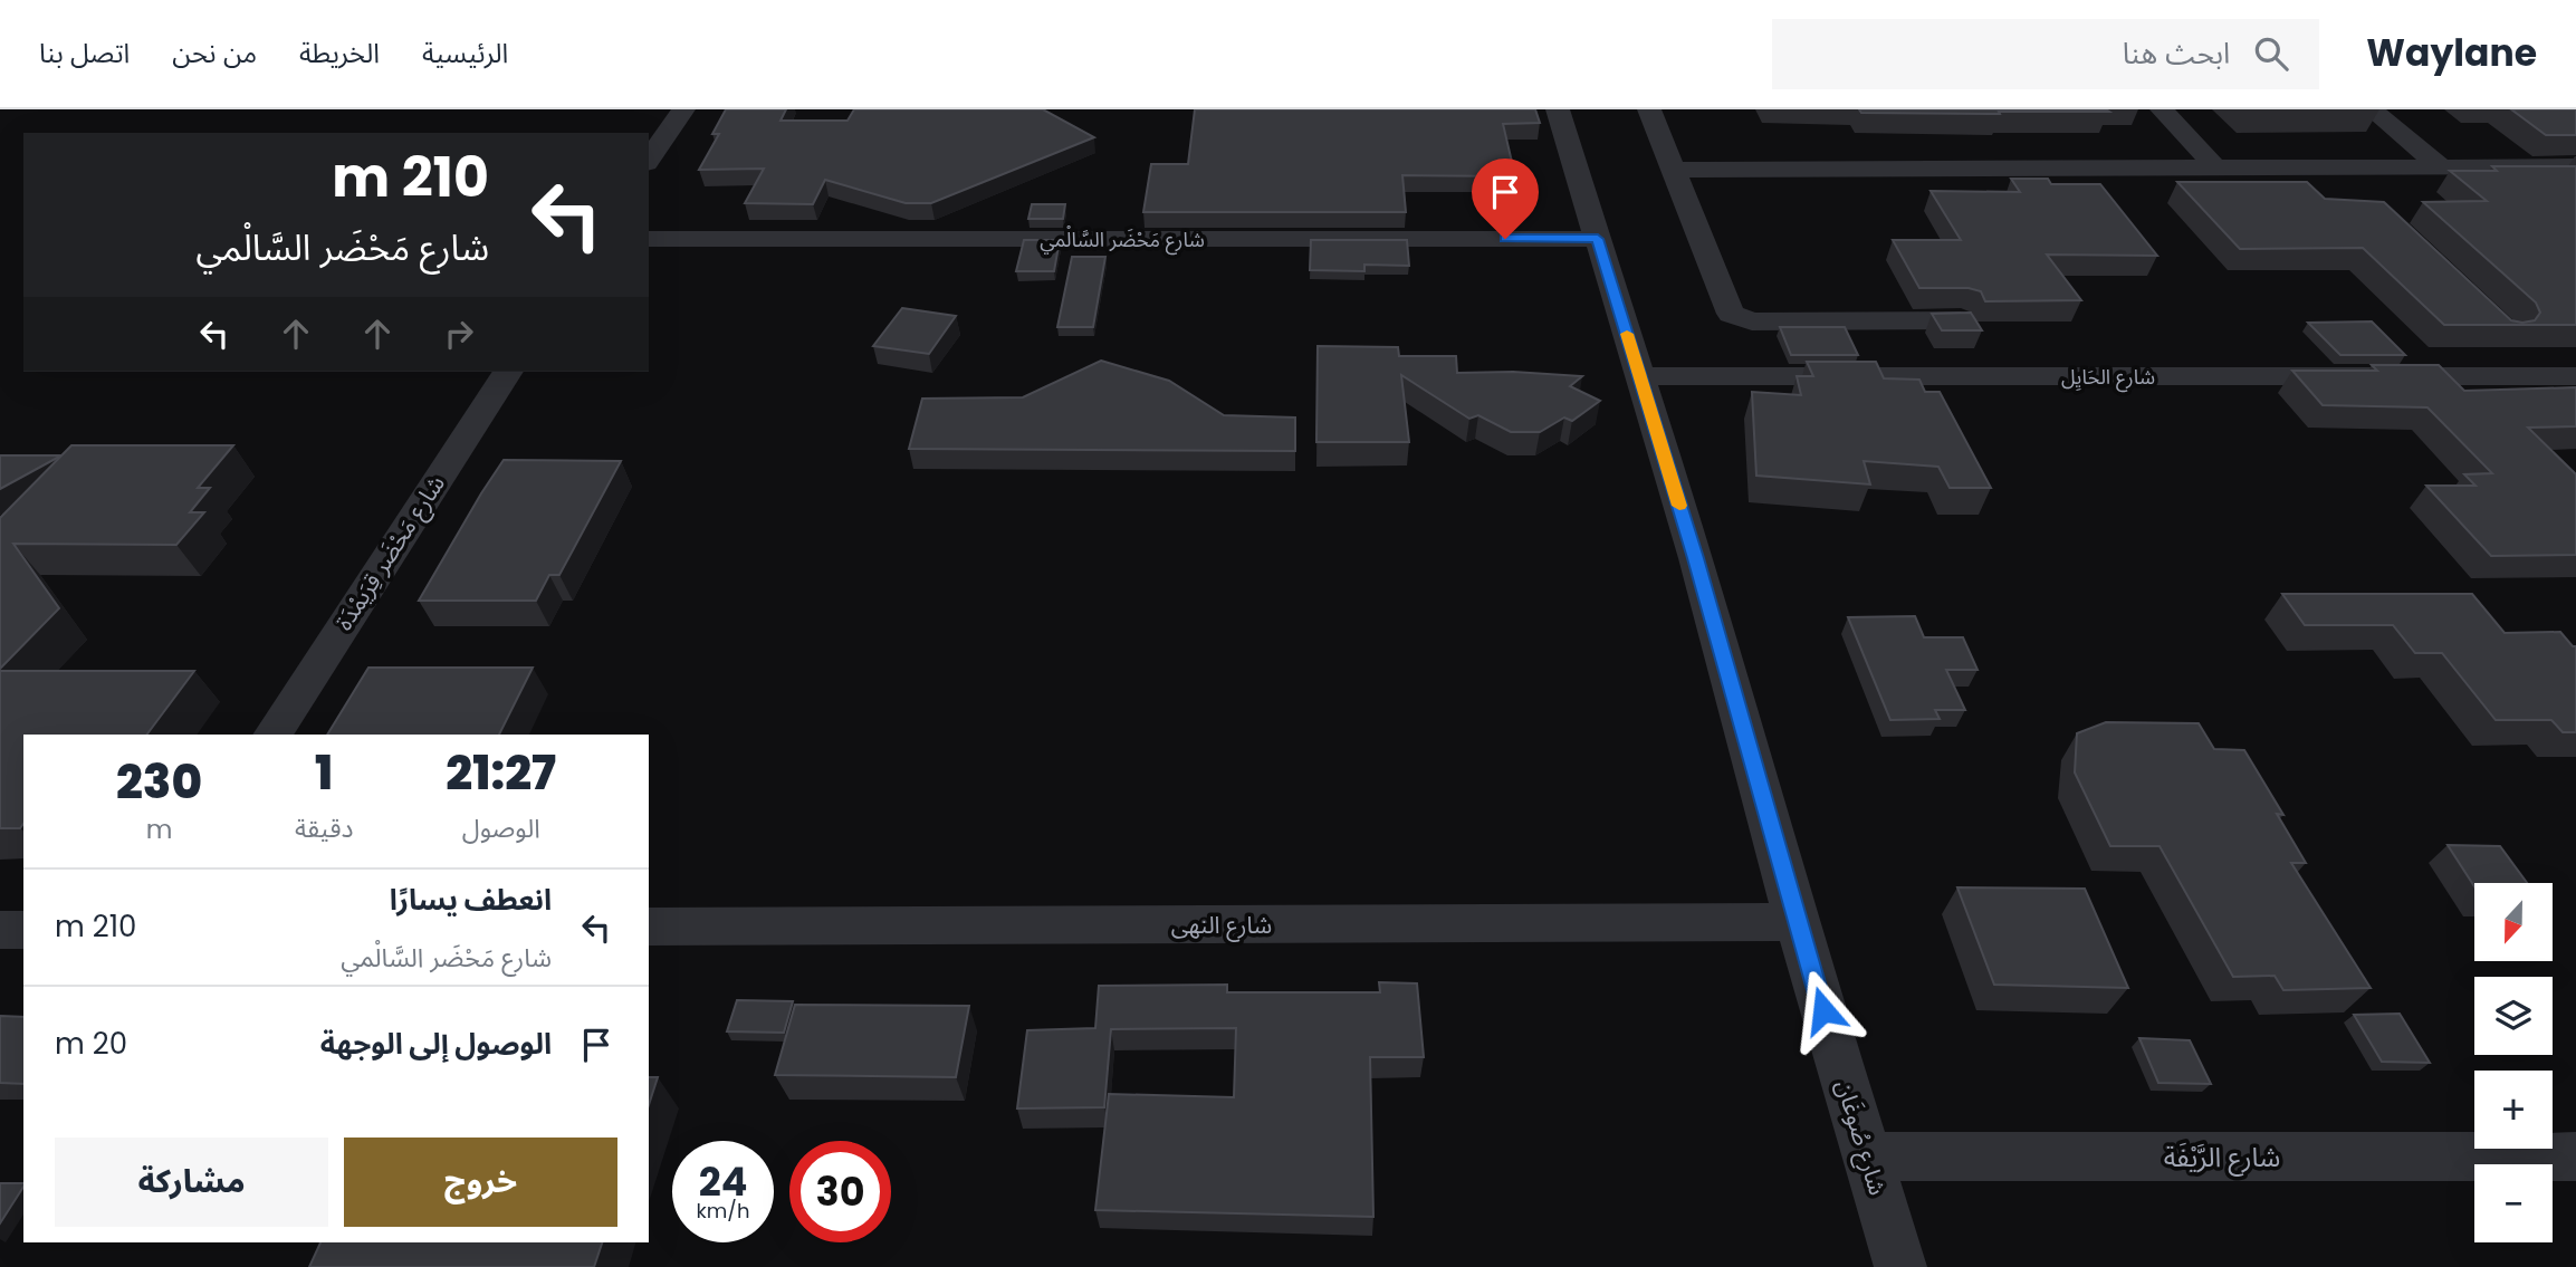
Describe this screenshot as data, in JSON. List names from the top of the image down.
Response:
{
  "streets": {
    "street": [
      "شارع مَحْضَر السَّالْمي",
      "شارع الحَايِل",
      "شارع مَحْضَر قِرَيمْدَة",
      "شارع النهى",
      "شارع صُوغَان",
      "شارع الرَّيْفَة"
    ]
  },
  "crossings": [
    ["شارع مَحْضَر السَّالْمي", "شارع صُوغَان"],
    ["شارع الحَايِل", "شارع صُوغَان"],
    ["شارع النهى", "شارع صُوغَان"],
    ["شارع صُوغَان", "شارع الرَّيْفَة"]
  ],
  "north": "bottom",
  "page": {
    "header": "Waylane",
    "search": "ابحث هنا",
    "nav": [
      "الرئيسية",
      "الخريطة",
      "من نحن",
      "اتصل بنا"
    ],
    "turn": ["210 m", "شارع مَحْضَر السَّالْمي"],
    "eta": [
      "21:27",
      "الوصول",
      "1",
      "دقيقة",
      "230",
      "m"
    ],
    "list": [
      {
        "name": "انعطف يسارًا",
        "note": "شارع مَحْضَر السَّالْمي",
        "value": "210 m"
      },
      {
        "name": "الوصول إلى الوجهة",
        "value": "20 m"
      }
    ],
    "map_buttons": ["+", "−"],
    "buttons": ["خروج", "مشاركة"],
    "speed": "24 km/h",
    "limit": "30"
  }
}
